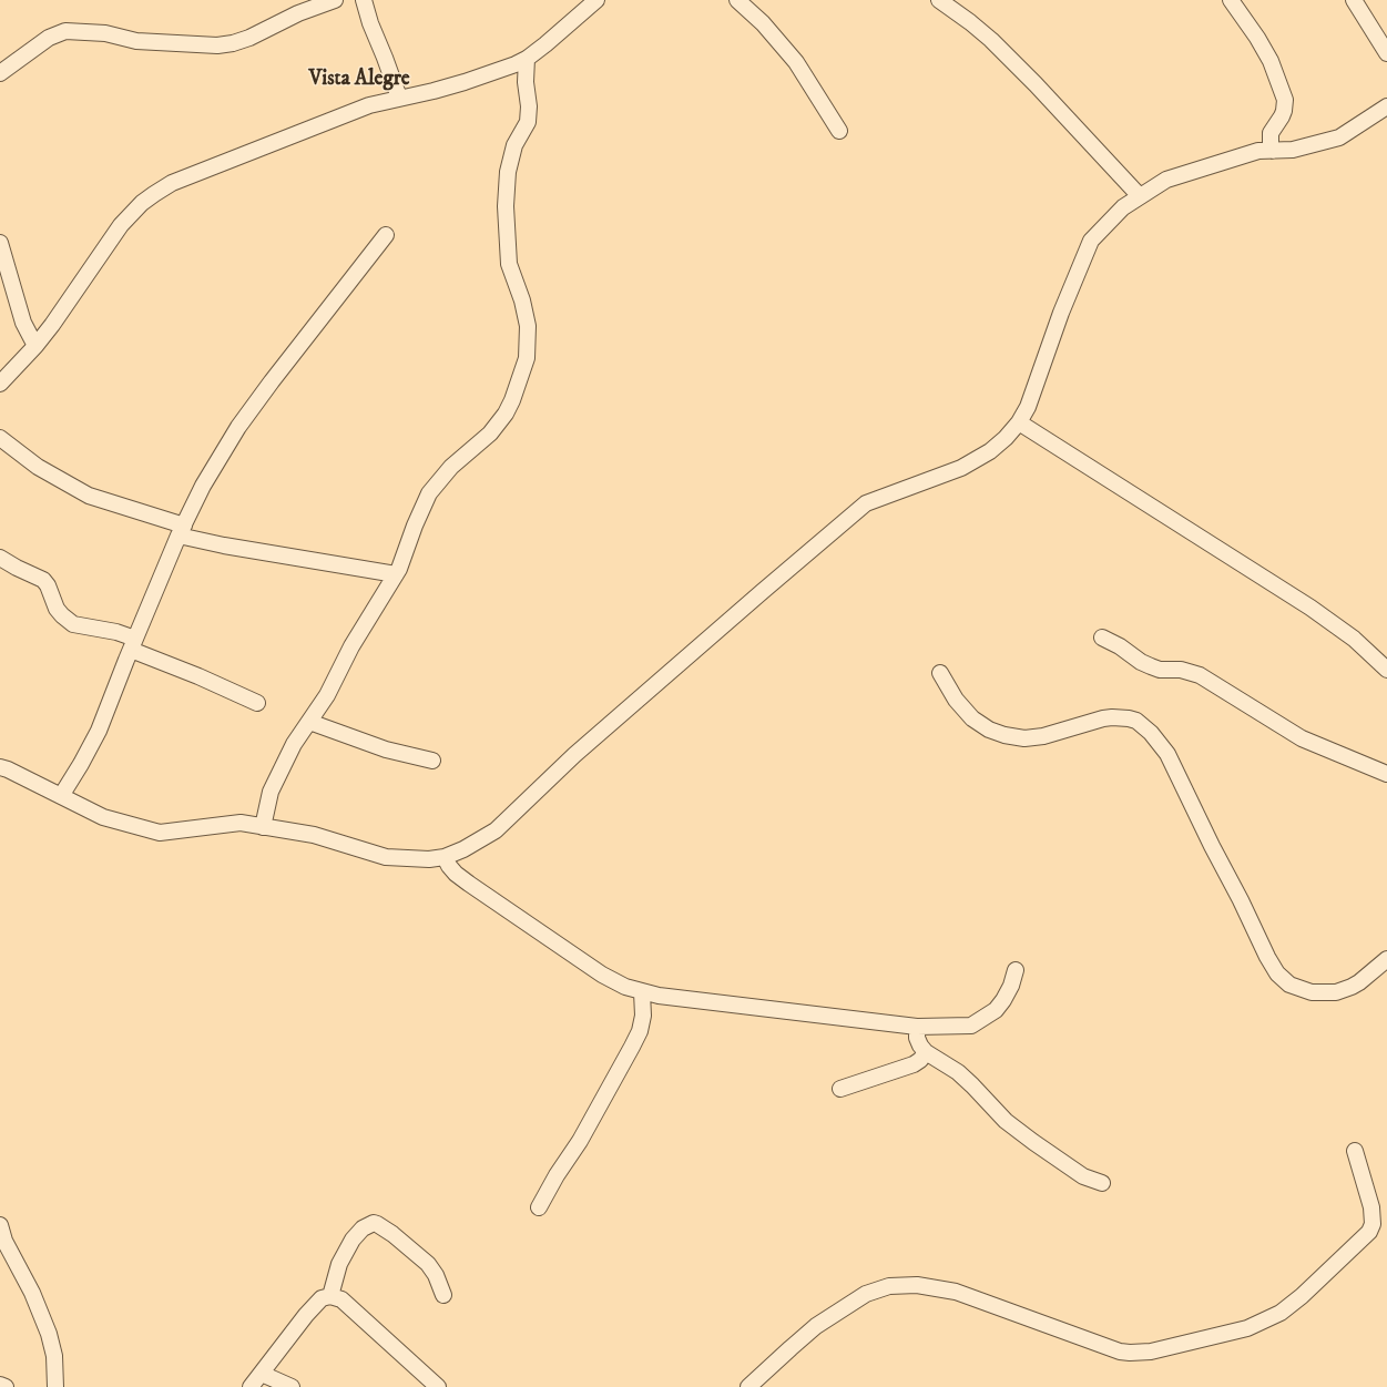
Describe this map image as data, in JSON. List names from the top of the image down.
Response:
{
  "districts": ["Vista Alegre"]
}
